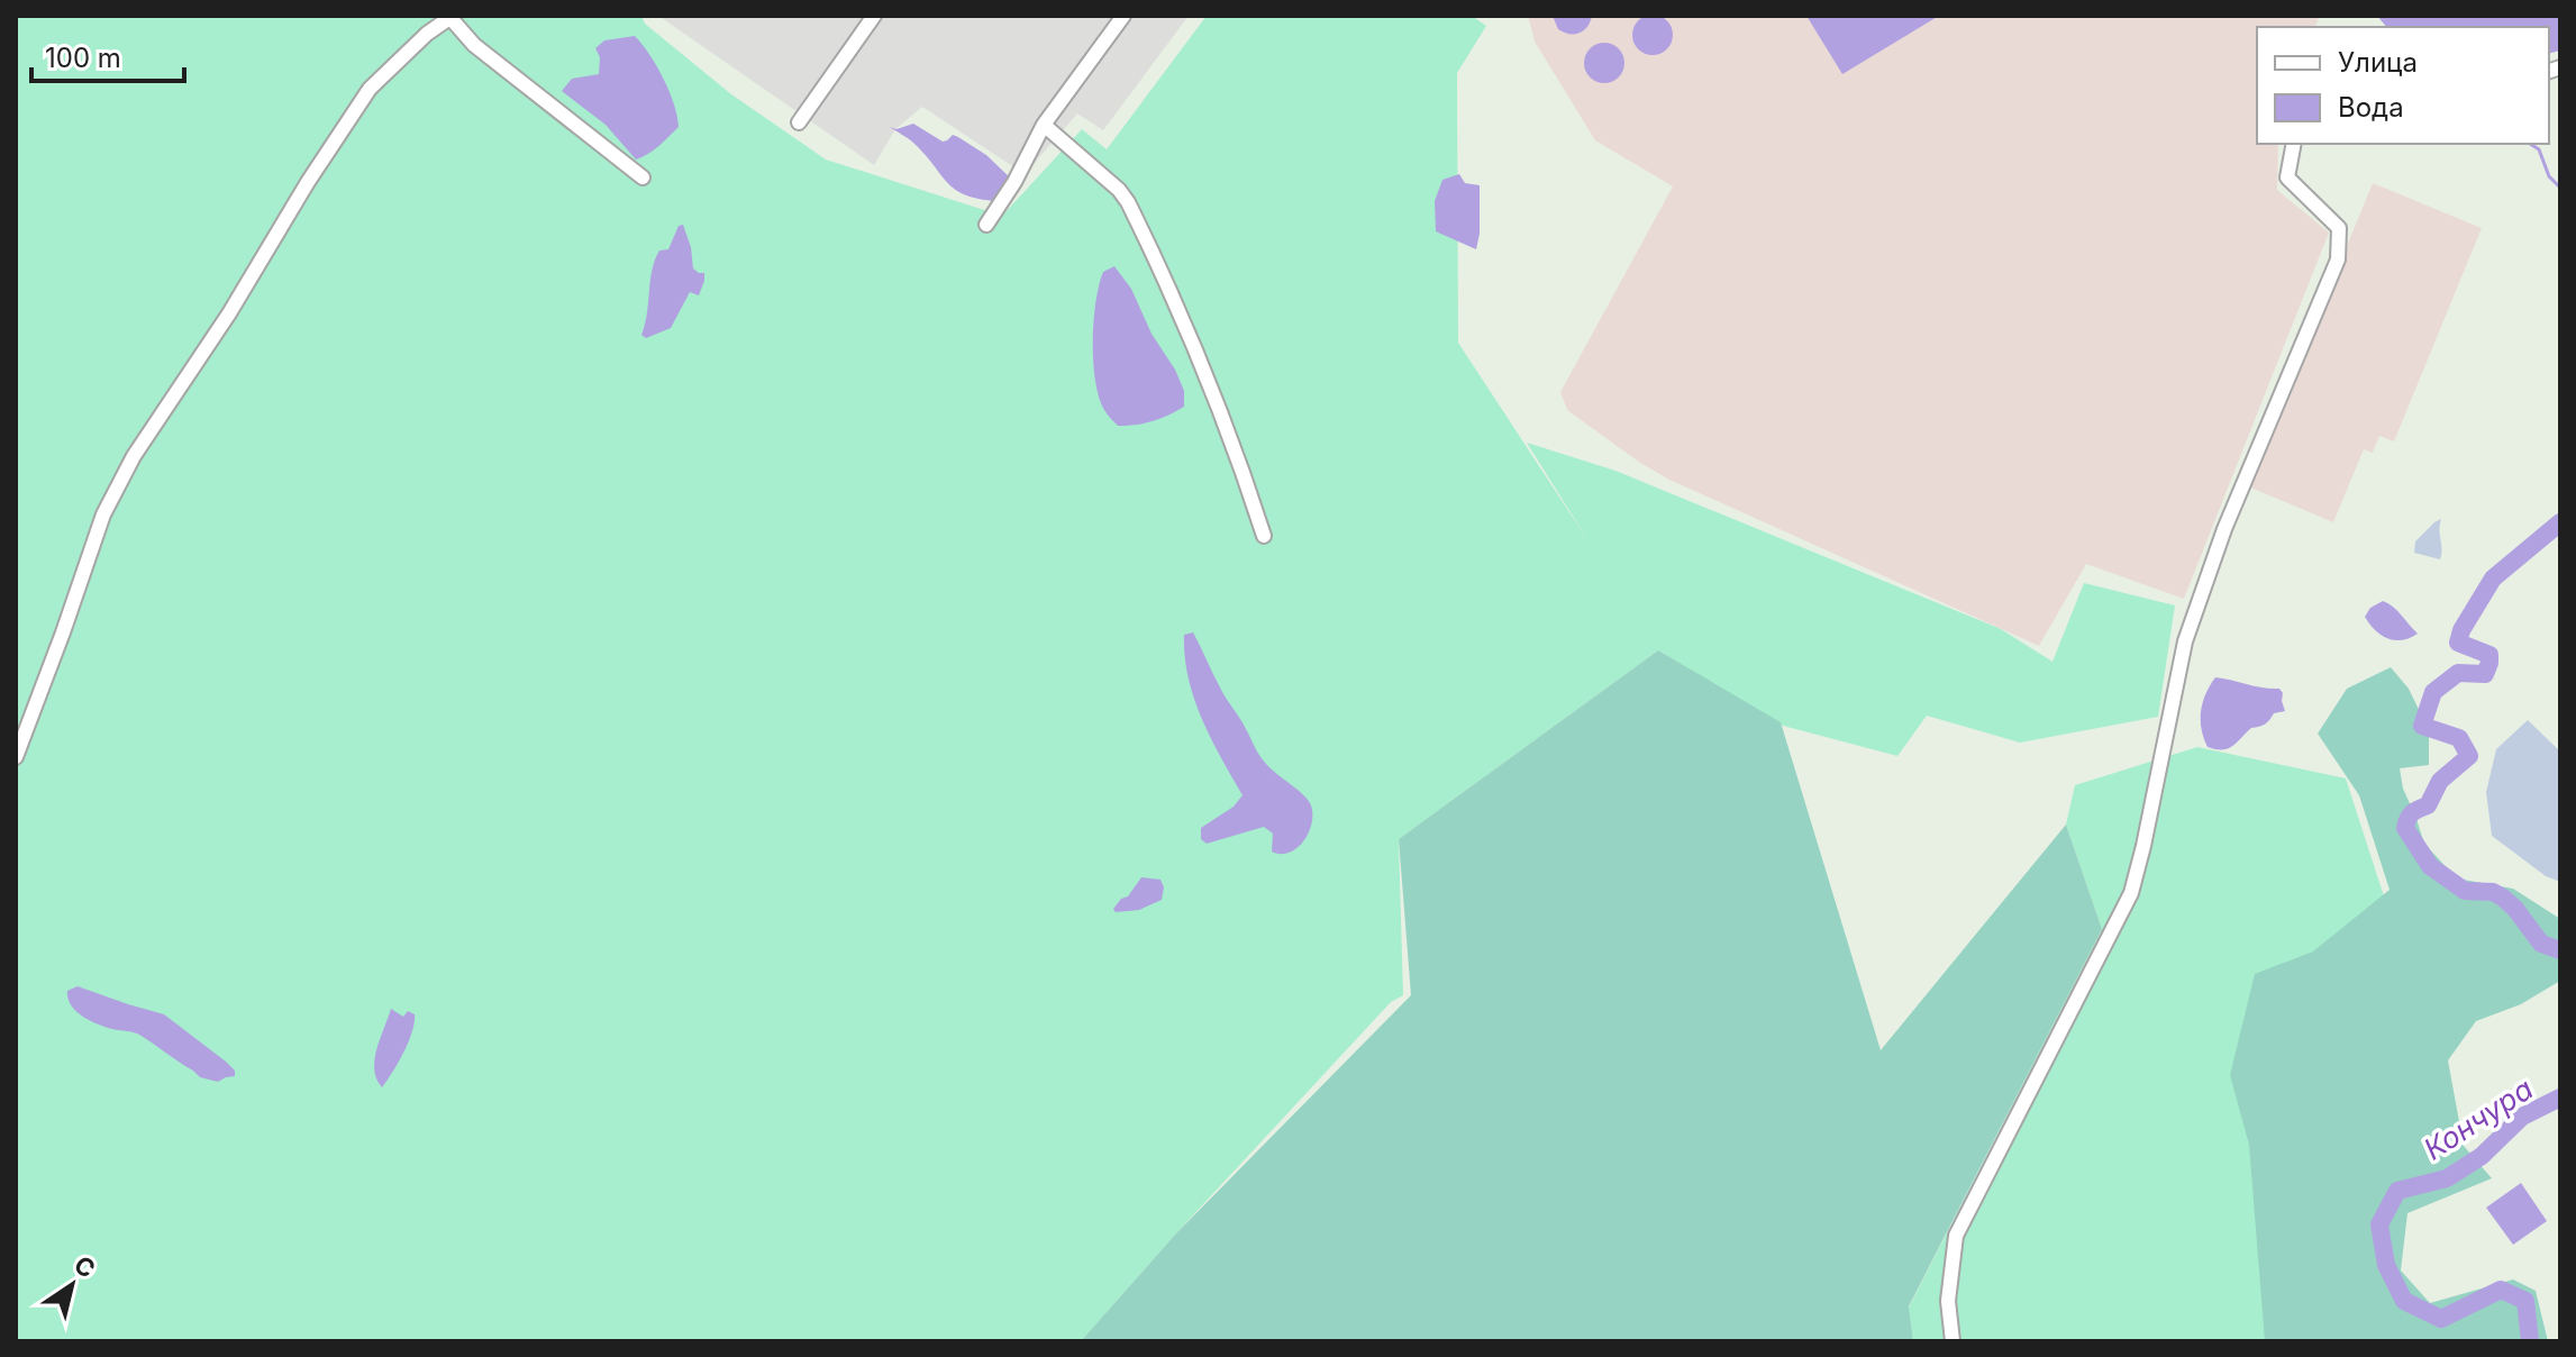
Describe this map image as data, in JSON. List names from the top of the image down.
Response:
{
  "water": ["Кончура"],
  "legend": ["Улица", "Вода"],
  "scale_bar": "100 m",
  "north": "top right"
}
